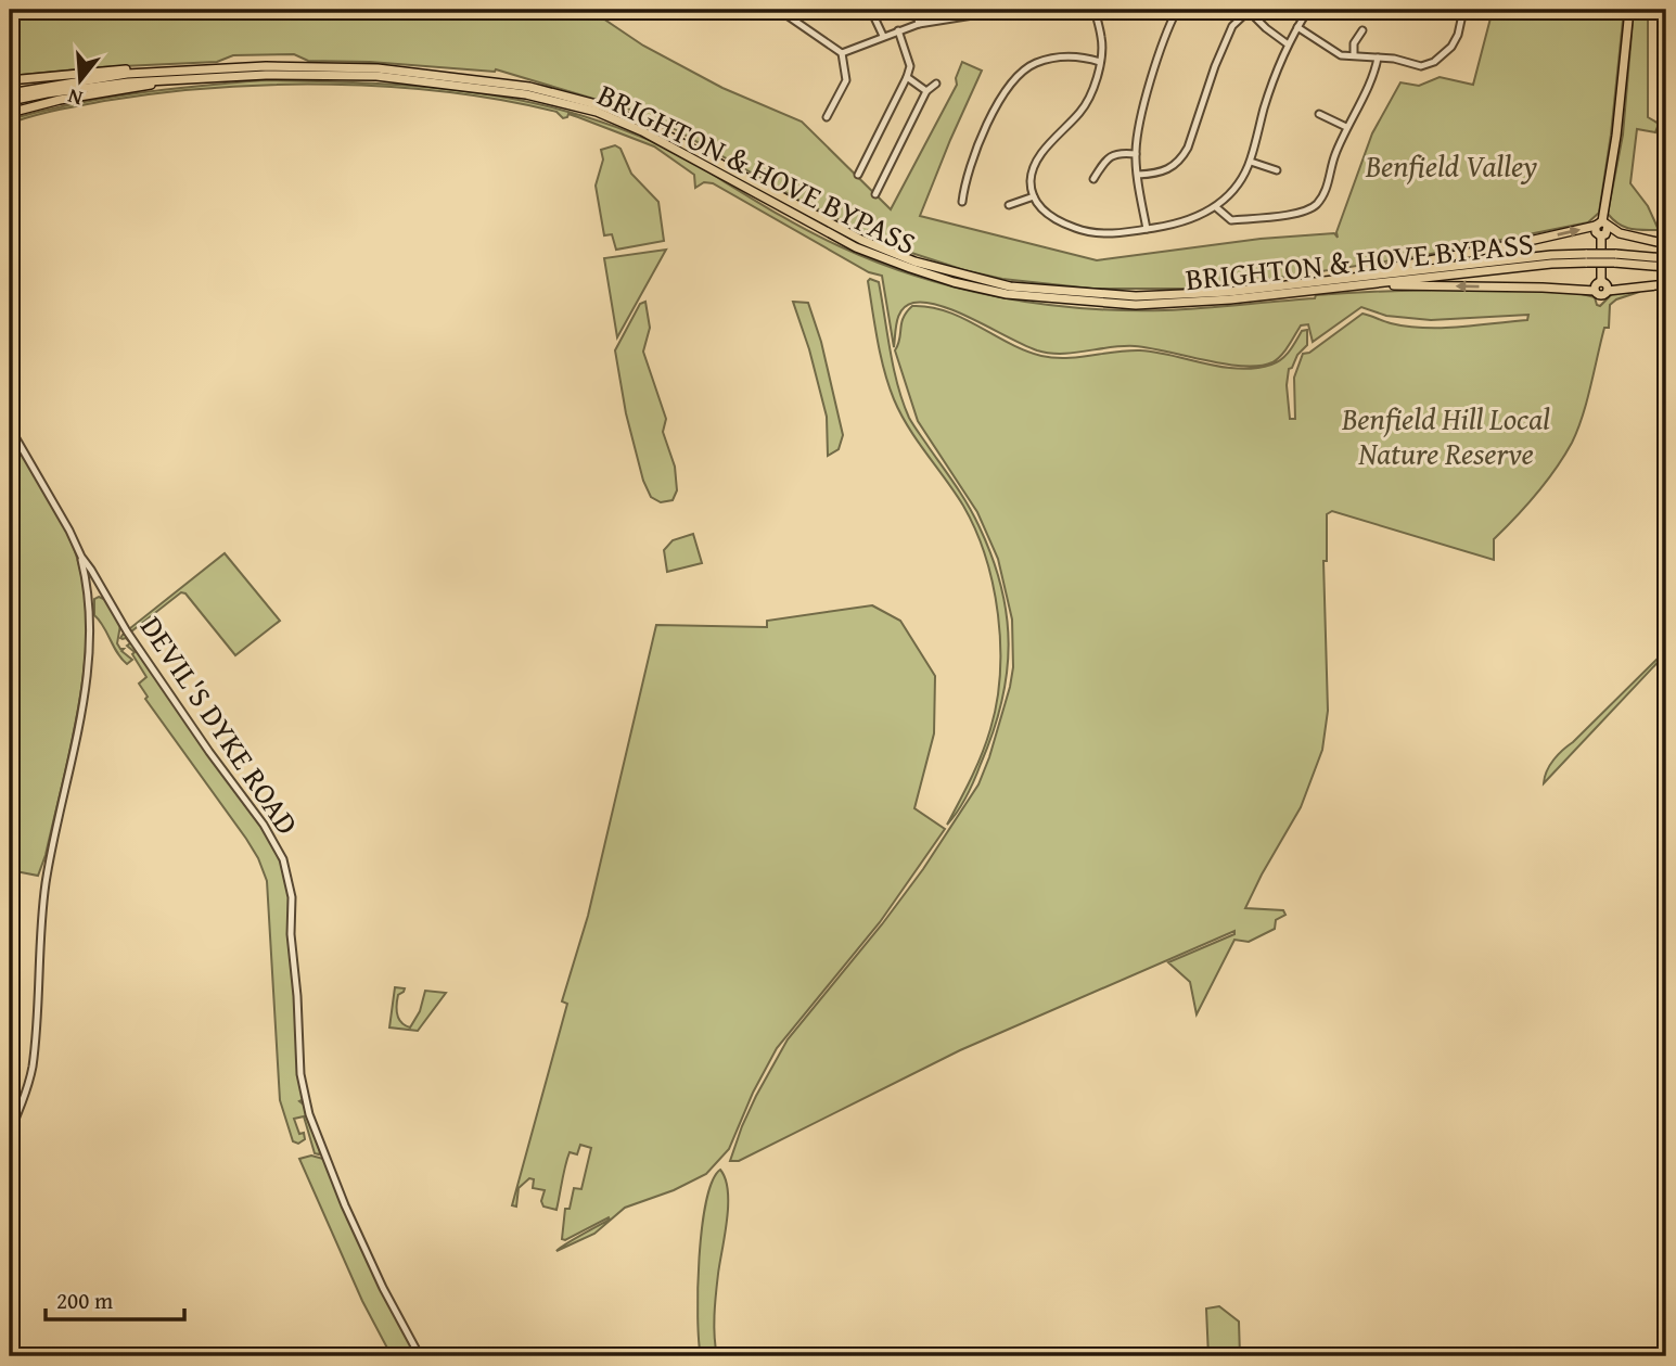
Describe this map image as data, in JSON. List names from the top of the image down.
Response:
{
  "streets": {
    "highway": ["BRIGHTON & HOVE BYPASS"],
    "street": ["DEVIL'S DYKE ROAD"]
  },
  "parks": ["Benfield Valley", "Benfield Hill Local Nature Reserve"],
  "scale_bar": "200 m",
  "north": "bottom"
}
